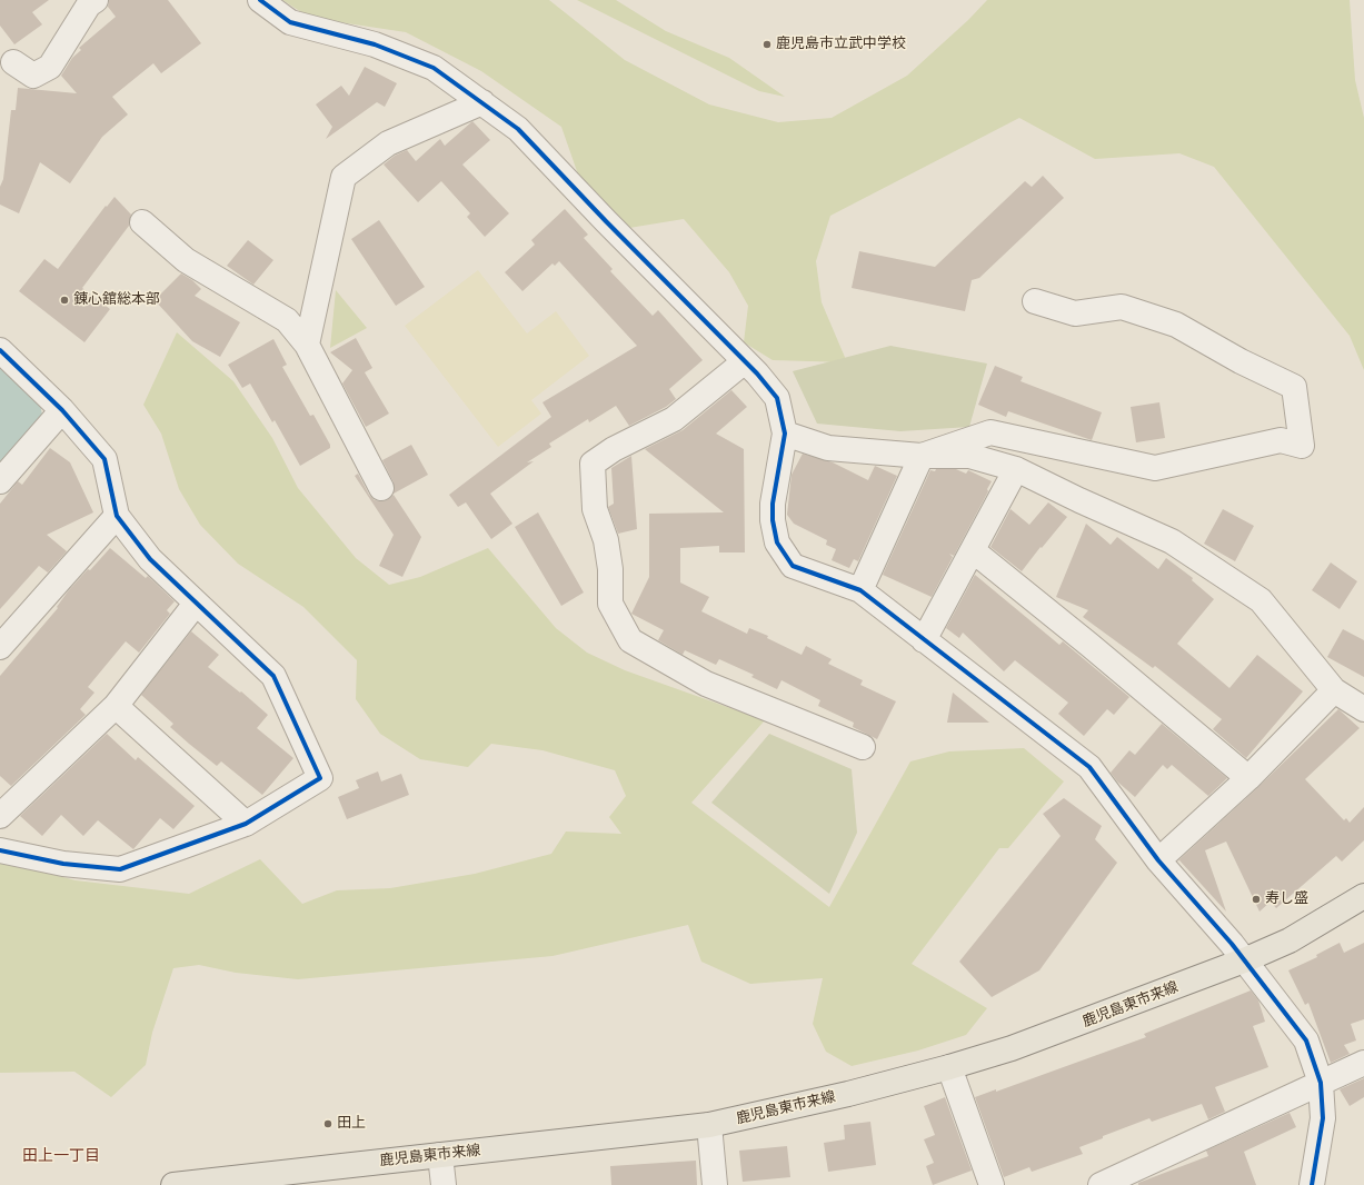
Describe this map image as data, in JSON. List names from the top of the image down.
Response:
{
  "streets": {
    "main road": ["鹿児島東市来線"]
  },
  "districts": ["田上一丁目"],
  "places": [
    "鹿児島市立武中学校",
    "錬心舘総本部",
    "寿し盛",
    "田上"
  ]
}
